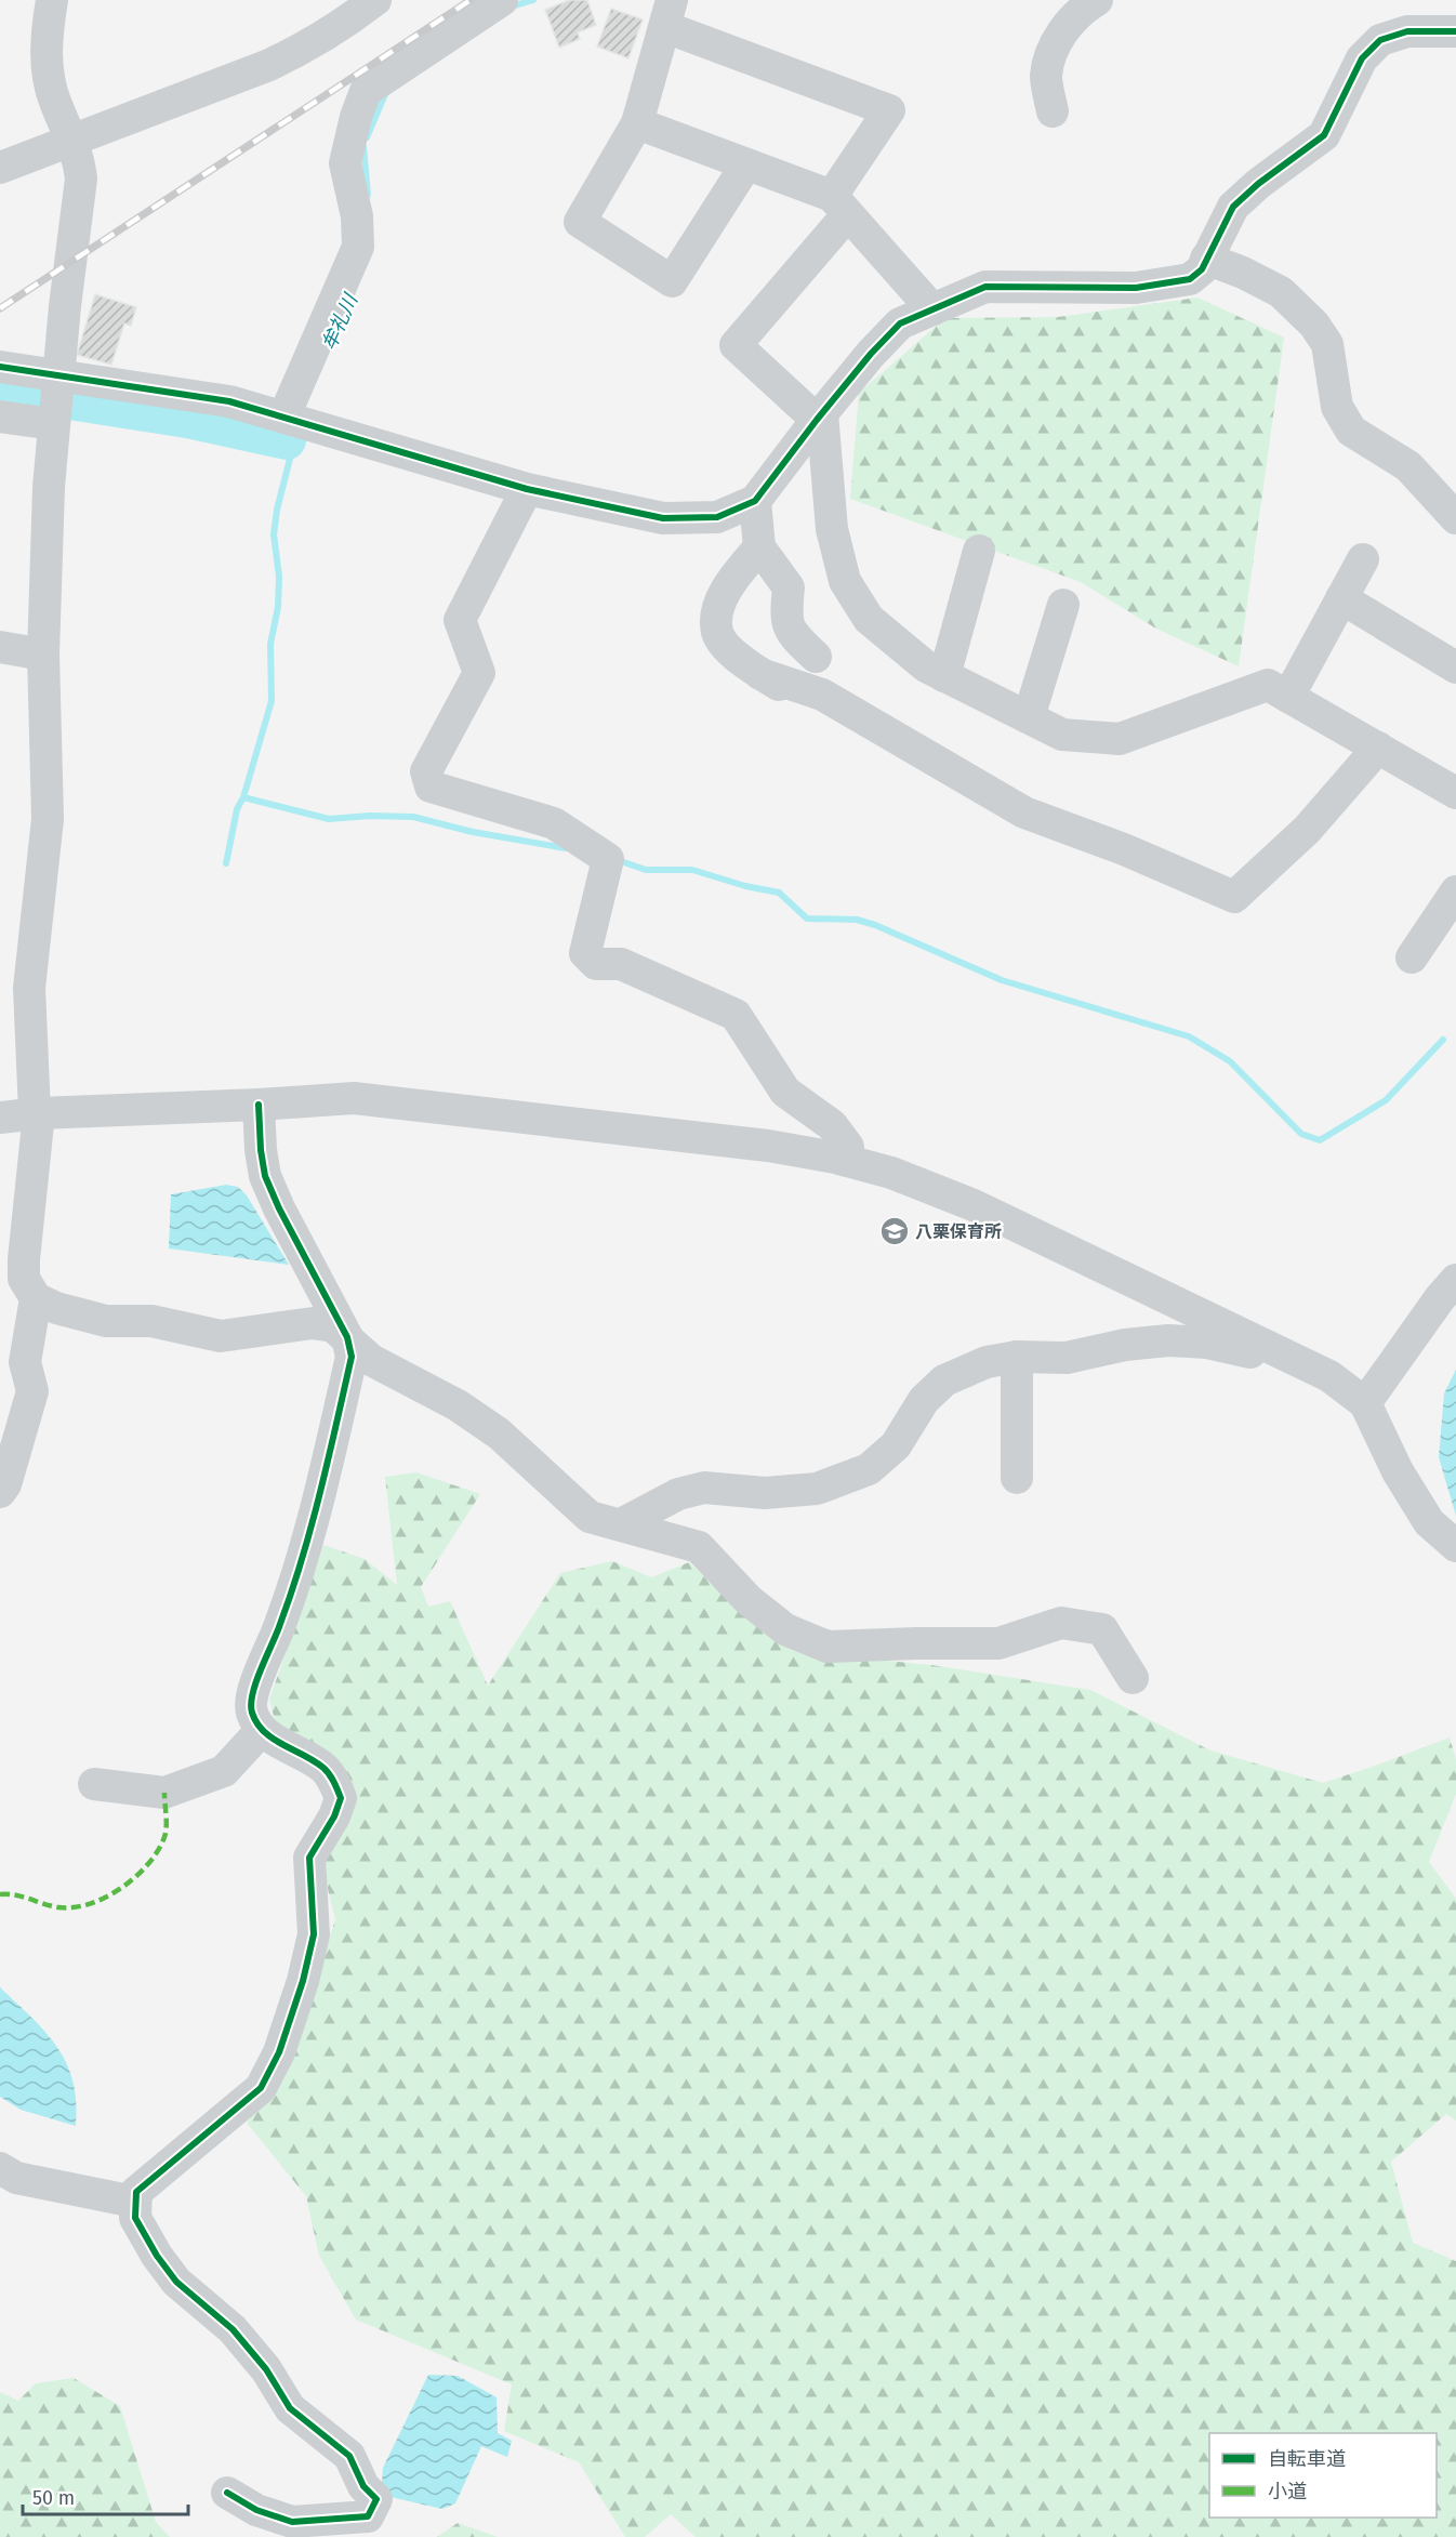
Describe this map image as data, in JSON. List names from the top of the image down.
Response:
{
  "water": ["牟礼川"],
  "places": {
    "school or university": ["八栗保育所"]
  },
  "legend": ["自転車道", "小道"],
  "scale_bar": "50 m"
}
